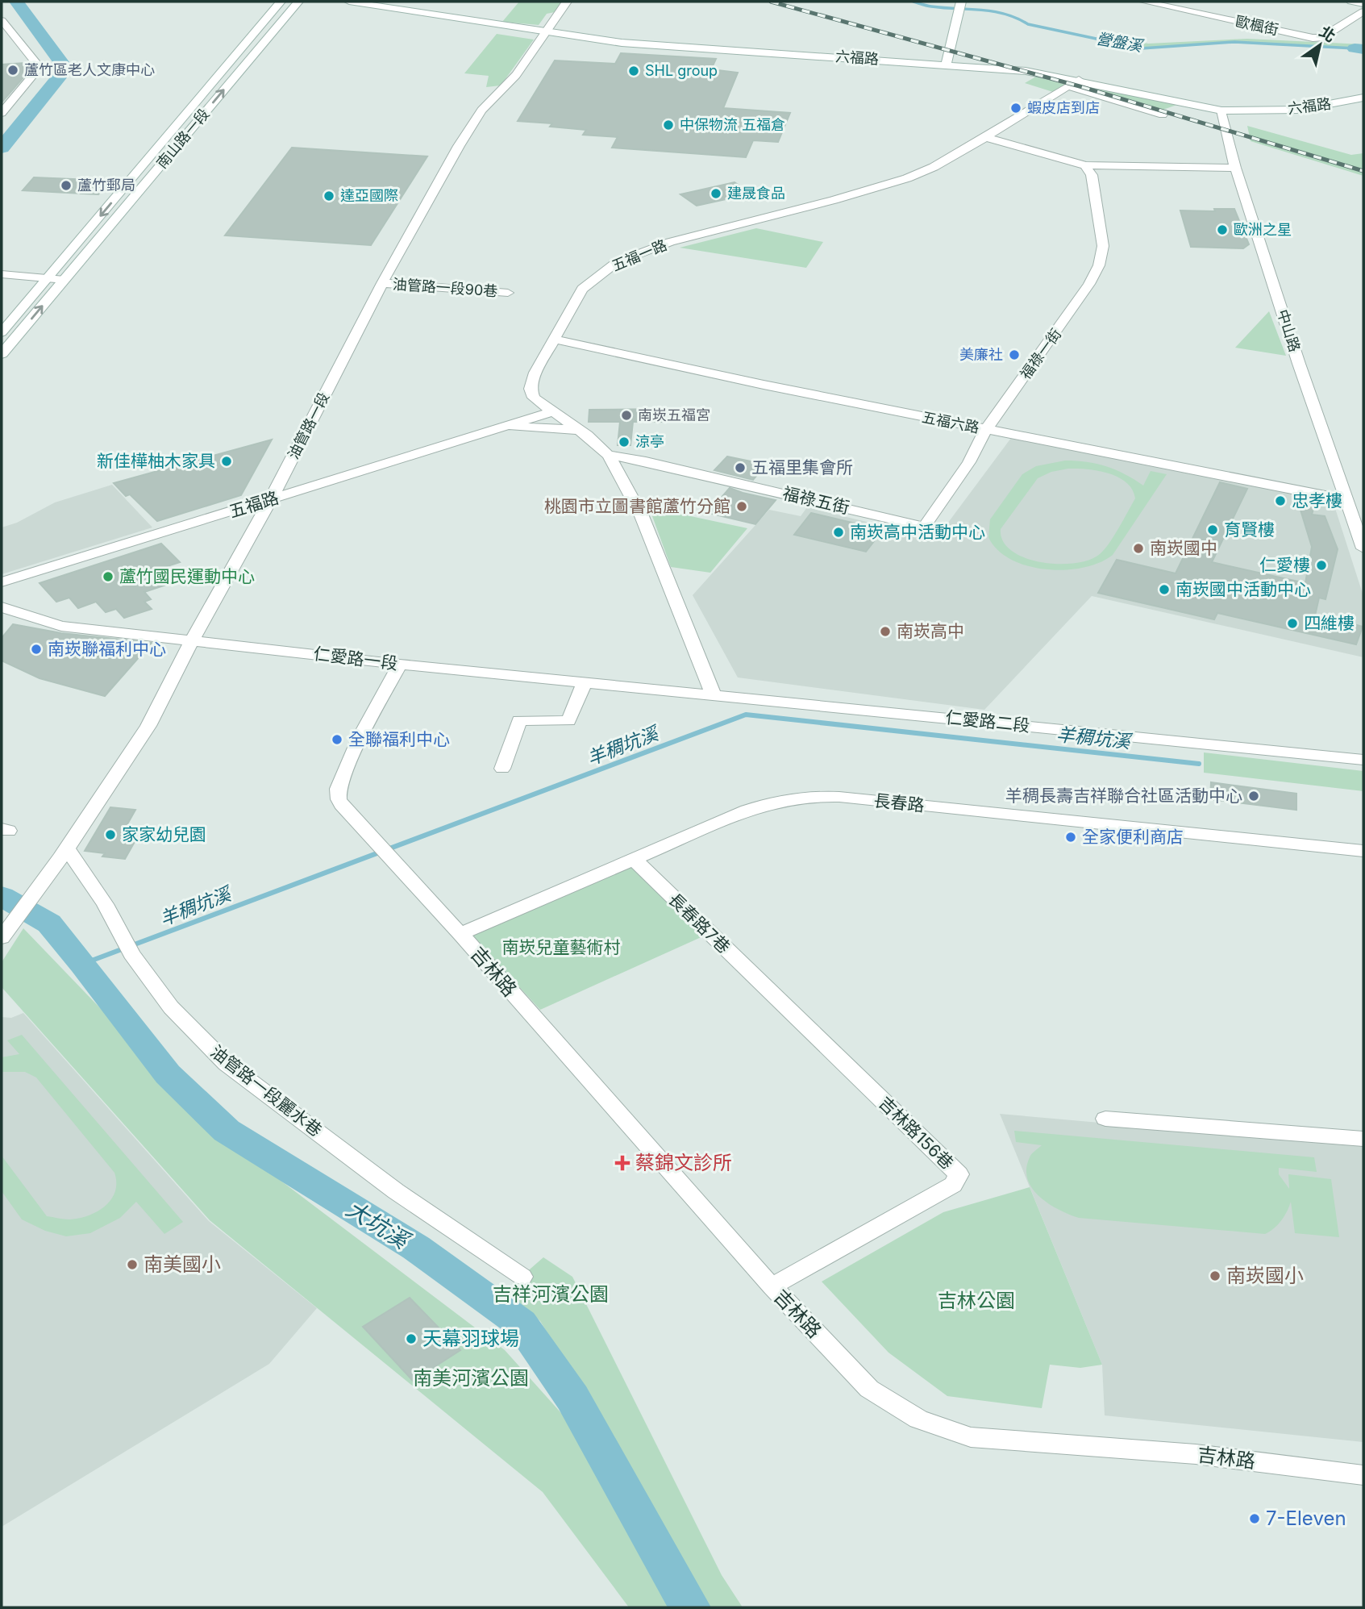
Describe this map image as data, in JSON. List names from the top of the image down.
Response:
{
  "streets": {
    "street": [
      "歐楓街",
      "六福路",
      "南山路一段",
      "五福一路",
      "油管路一段90巷",
      "中山路",
      "福祿一街",
      "五福六路",
      "油管路一段",
      "福祿五街",
      "五福路",
      "仁愛路一段",
      "仁愛路二段",
      "長春路",
      "長春路7巷",
      "吉林路",
      "油管路一段麗水巷",
      "吉林路156巷"
    ]
  },
  "crossings": [
    ["六福路", "五福一路"],
    ["六福路", "中山路"],
    ["六福路", "油管路一段"],
    ["五福一路", "五福六路"],
    ["油管路一段90巷", "油管路一段"],
    ["中山路", "五福六路"],
    ["福祿一街", "五福六路"],
    ["福祿一街", "福祿五街"],
    ["油管路一段", "五福路"],
    ["油管路一段", "仁愛路一段"],
    ["油管路一段", "油管路一段麗水巷"],
    ["仁愛路一段", "仁愛路二段"],
    ["仁愛路一段", "吉林路"],
    ["長春路", "長春路7巷"],
    ["長春路", "吉林路"],
    ["長春路7巷", "吉林路156巷"],
    ["吉林路", "吉林路156巷"]
  ],
  "water": ["營盤溪", "羊稠坑溪", "大坑溪"],
  "parks": [
    "南崁兒童藝術村",
    "吉祥河濱公園",
    "吉林公園",
    "南美河濱公園"
  ],
  "places": {
    "other": [
      "蘆竹區老人文康中心",
      "SHL group",
      "蝦皮店到店",
      "中保物流 五福倉",
      "蘆竹郵局",
      "建晟食品",
      "達亞國際",
      "歐洲之星",
      "美廉社",
      "南崁五福宮",
      "涼亭",
      "新佳樺柚木家具",
      "五福里集會所",
      "忠孝樓",
      "桃園市立圖書館蘆竹分館",
      "育賢樓",
      "南崁高中活動中心",
      "南崁國中",
      "仁愛樓",
      "蘆竹國民運動中心",
      "南崁國中活動中心",
      "四維樓",
      "南崁高中",
      "南崁聯福利中心",
      "全聯福利中心",
      "羊稠長壽吉祥聯合社區活動中心",
      "家家幼兒園",
      "全家便利商店",
      "南美國小",
      "南崁國小",
      "天幕羽球場",
      "7-Eleven"
    ],
    "health": ["蔡錦文診所"]
  },
  "north": "top right"
}
